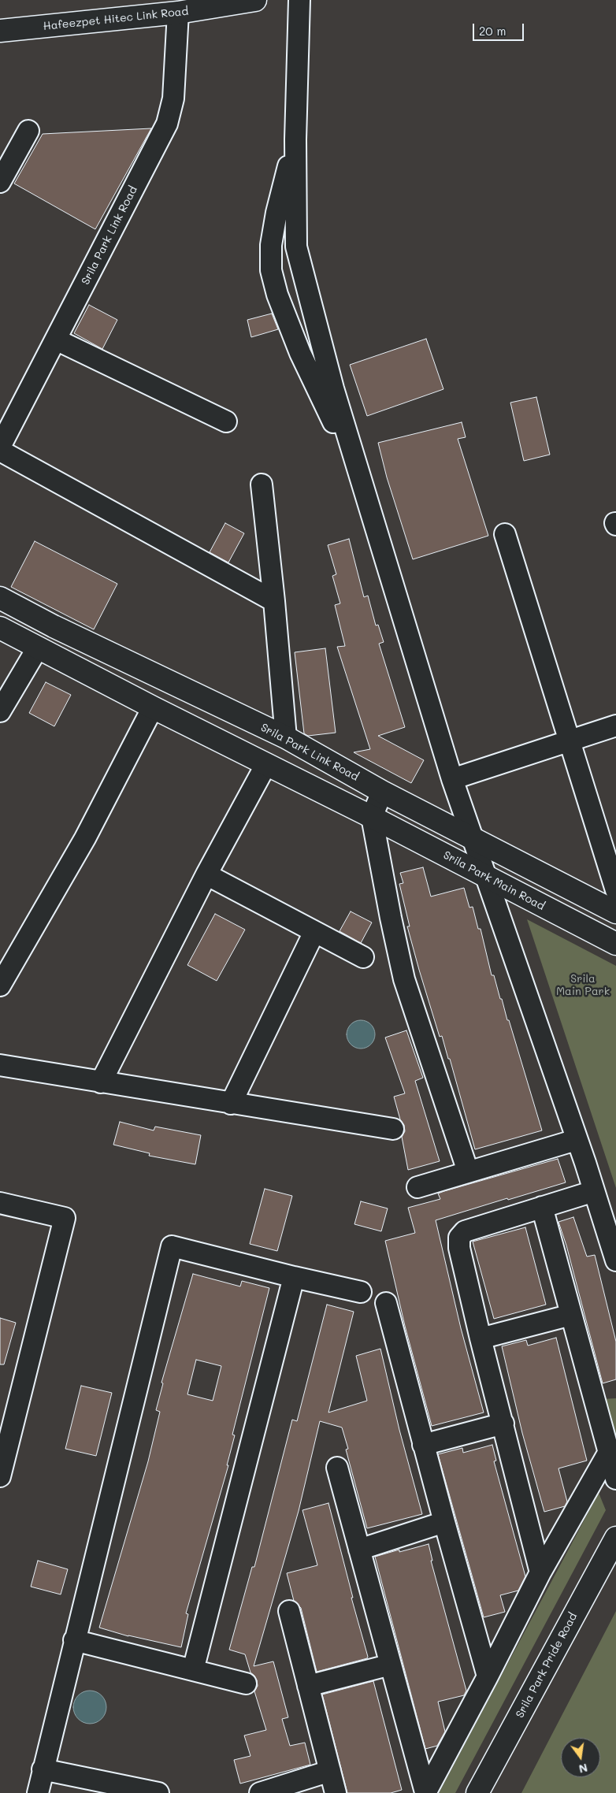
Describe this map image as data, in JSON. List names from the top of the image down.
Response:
{
  "streets": {
    "street": [
      "Hafeezpet Hitec Link Road",
      "Srila Park Link Road",
      "Srila Park Main Road",
      "Srila Park Pride Road"
    ]
  },
  "crossings": [
    ["Hafeezpet Hitec Link Road", "Srila Park Link Road"]
  ],
  "parks": ["Srila Main Park"],
  "scale_bar": "20 m",
  "north": "bottom"
}
